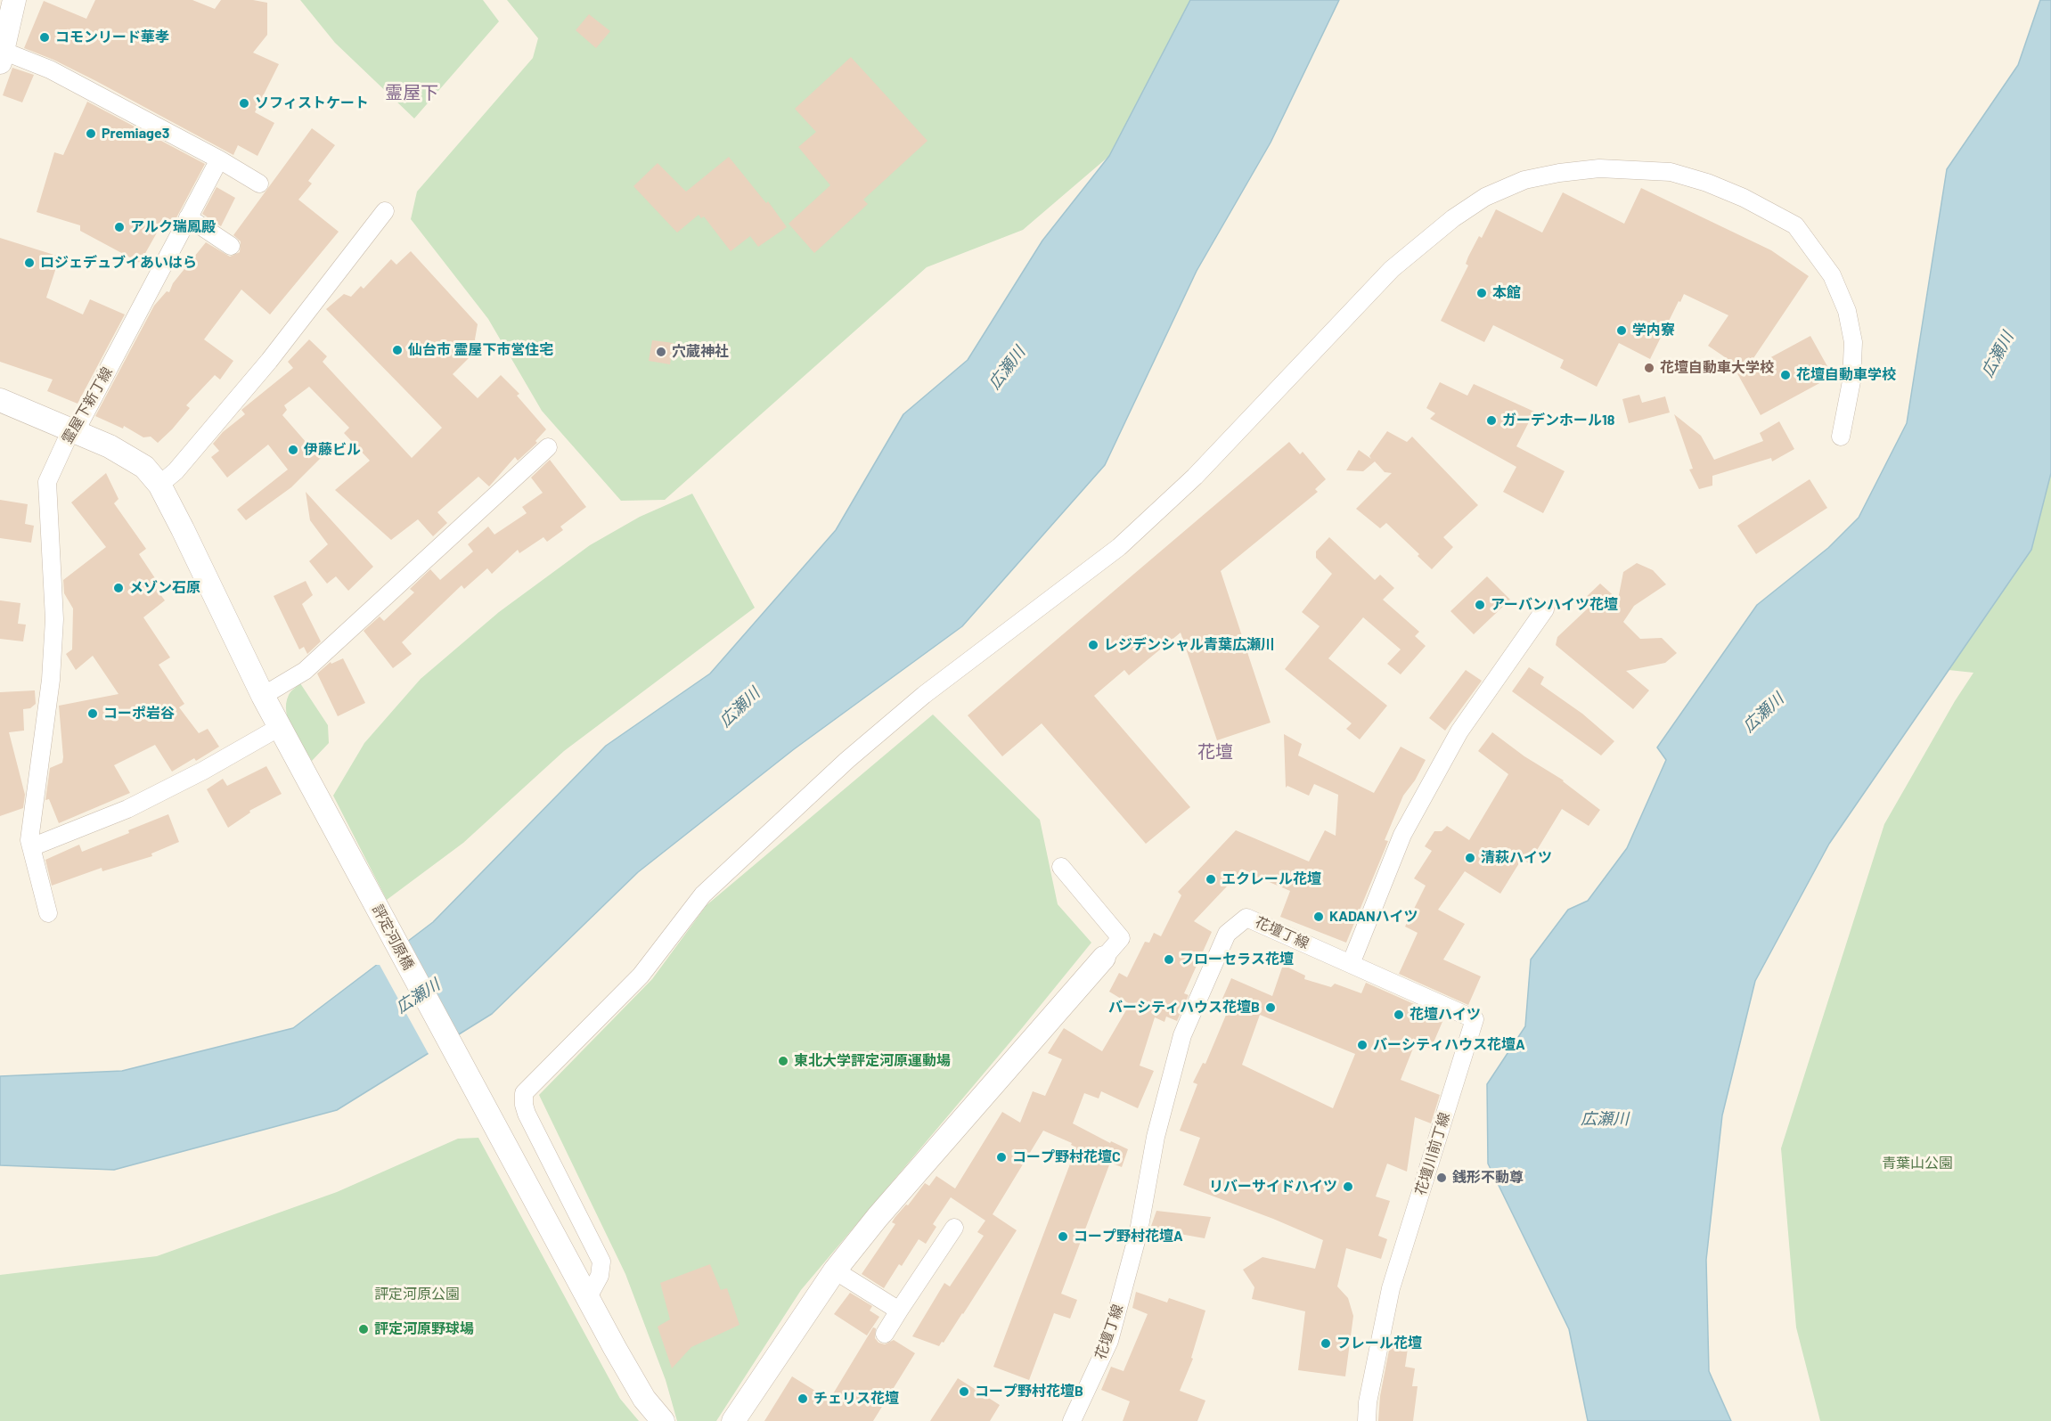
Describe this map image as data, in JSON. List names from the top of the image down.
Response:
{
  "streets": {
    "street": [
      "霊屋下新丁線",
      "花壇丁線",
      "評定河原橋",
      "花壇川前丁線"
    ]
  },
  "crossings": [
    ["霊屋下新丁線", "評定河原橋"],
    ["花壇丁線", "花壇川前丁線"]
  ],
  "districts": ["霊屋下", "花壇"],
  "water": ["広瀬川"],
  "parks": ["青葉山公園", "評定河原公園"],
  "places": [
    "コモンリード華孝",
    "ソフィストケート",
    "Premiage3",
    "アルク瑞鳳殿",
    "ロジェデュブイあいはら",
    "本館",
    "学内寮",
    "仙台市 霊屋下市営住宅",
    "穴蔵神社",
    "花壇自動車大学校",
    "花壇自動車学校",
    "ガーデンホール18",
    "伊藤ビル",
    "メゾン石原",
    "アーバンハイツ花壇",
    "レジデンシャル青葉広瀬川",
    "コーポ岩谷",
    "清萩ハイツ",
    "エクレール花壇",
    "KADANハイツ",
    "フローセラス花壇",
    "バーシティハウス花壇B",
    "花壇ハイツ",
    "バーシティハウス花壇A",
    "東北大学評定河原運動場",
    "コープ野村花壇C",
    "銭形不動尊",
    "リバーサイドハイツ",
    "コープ野村花壇A",
    "評定河原野球場",
    "フレール花壇",
    "コープ野村花壇B",
    "チェリス花壇"
  ]
}
